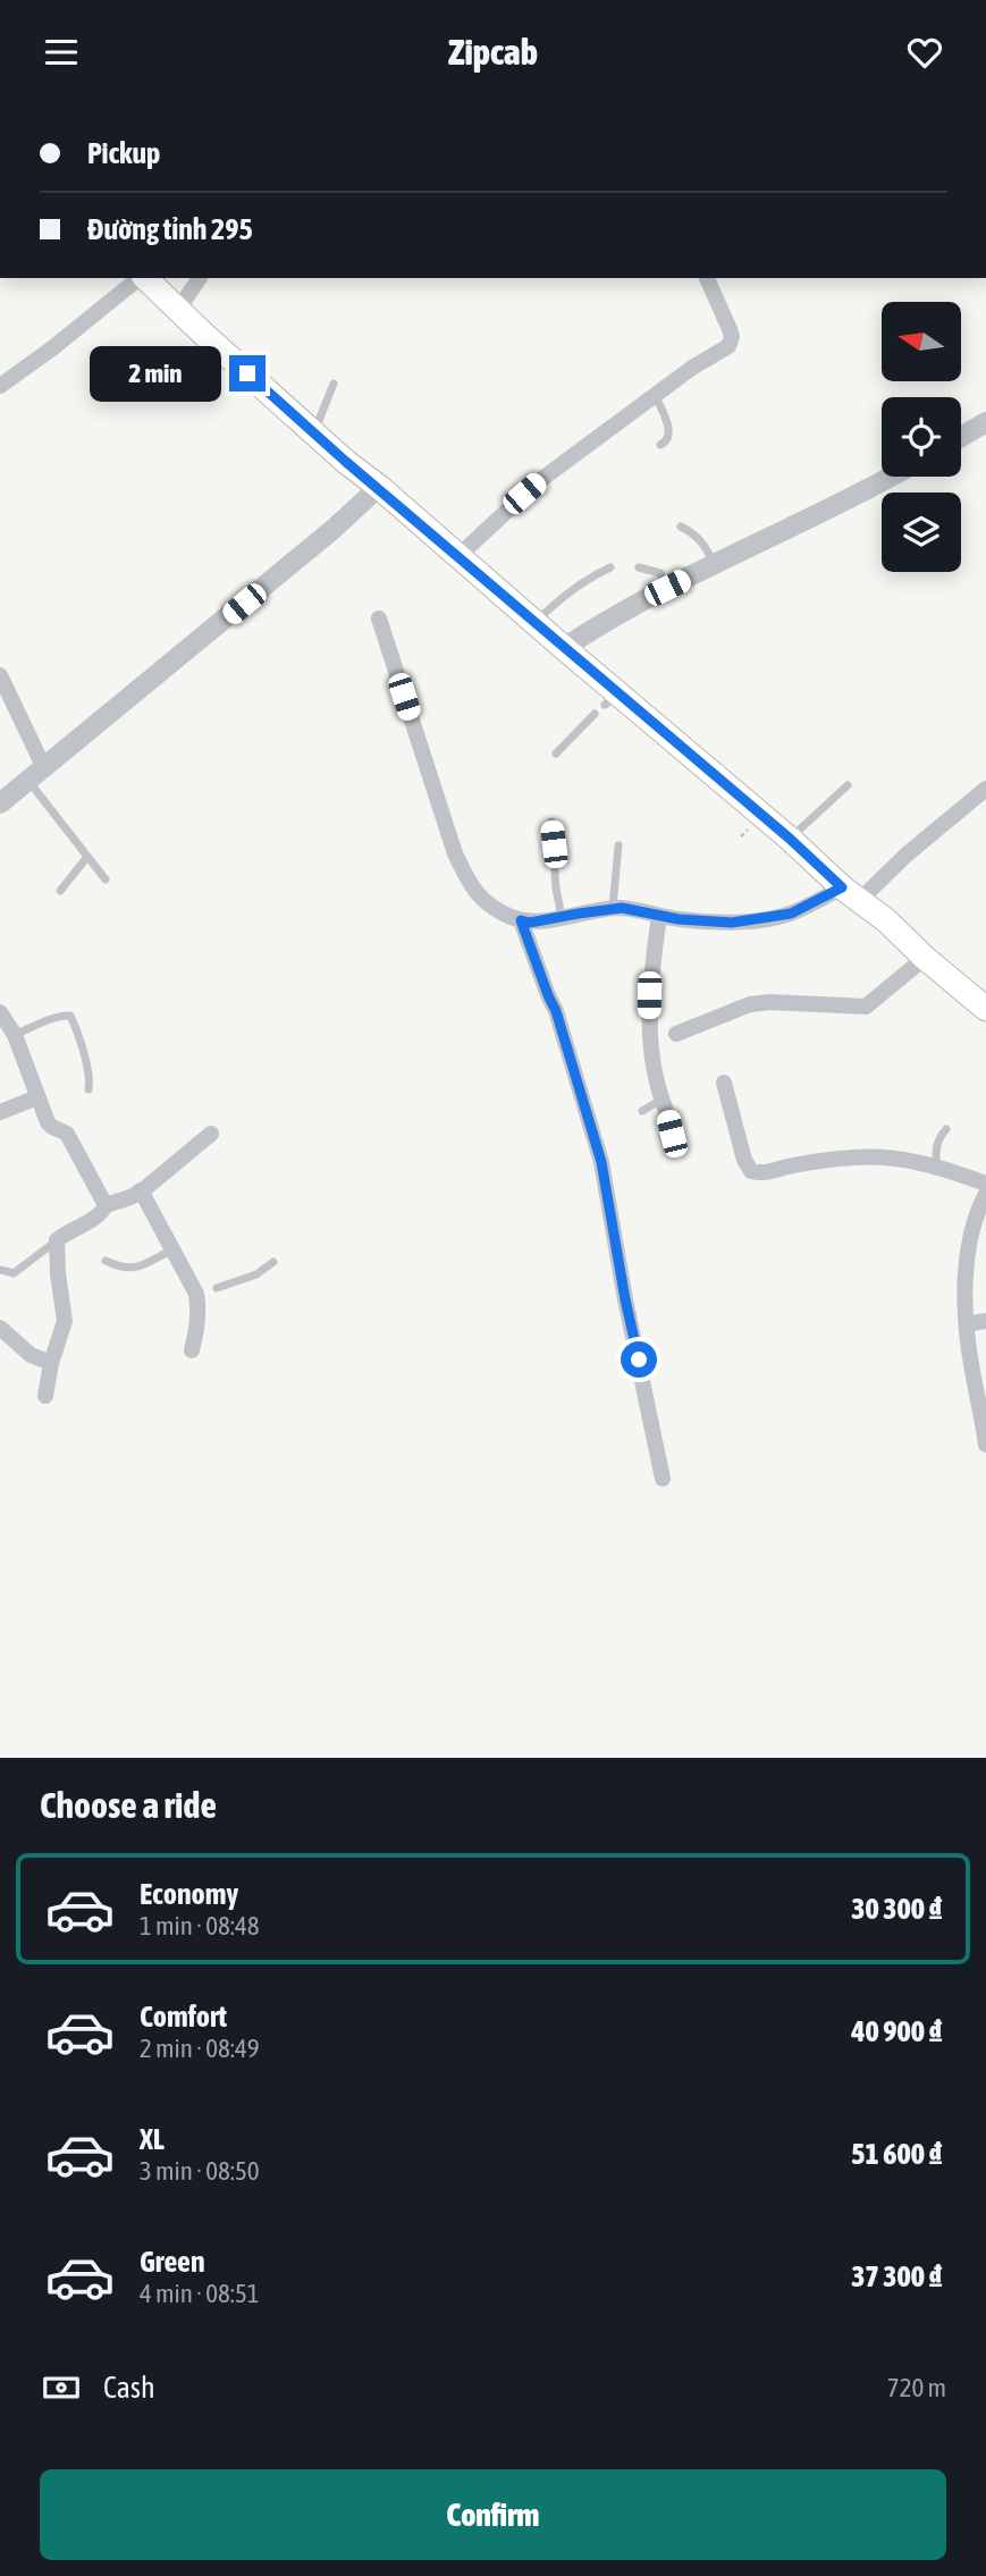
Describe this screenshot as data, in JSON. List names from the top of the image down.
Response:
{
  "north": "left",
  "page": {
    "header": "Zipcab",
    "banner": ["Pickup", "Đường tỉnh 295"],
    "bubble": "2 min",
    "heading": "Choose a ride",
    "list": [
      {
        "name": "Economy",
        "note": "1 min · 08:48",
        "value": "30 300 ₫"
      },
      {
        "name": "Comfort",
        "note": "2 min · 08:49",
        "value": "40 900 ₫"
      },
      {
        "name": "XL",
        "note": "3 min · 08:50",
        "value": "51 600 ₫"
      },
      {
        "name": "Green",
        "note": "4 min · 08:51",
        "value": "37 300 ₫"
      }
    ],
    "pay": ["Cash", "720 m"],
    "buttons": "Confirm"
  }
}
